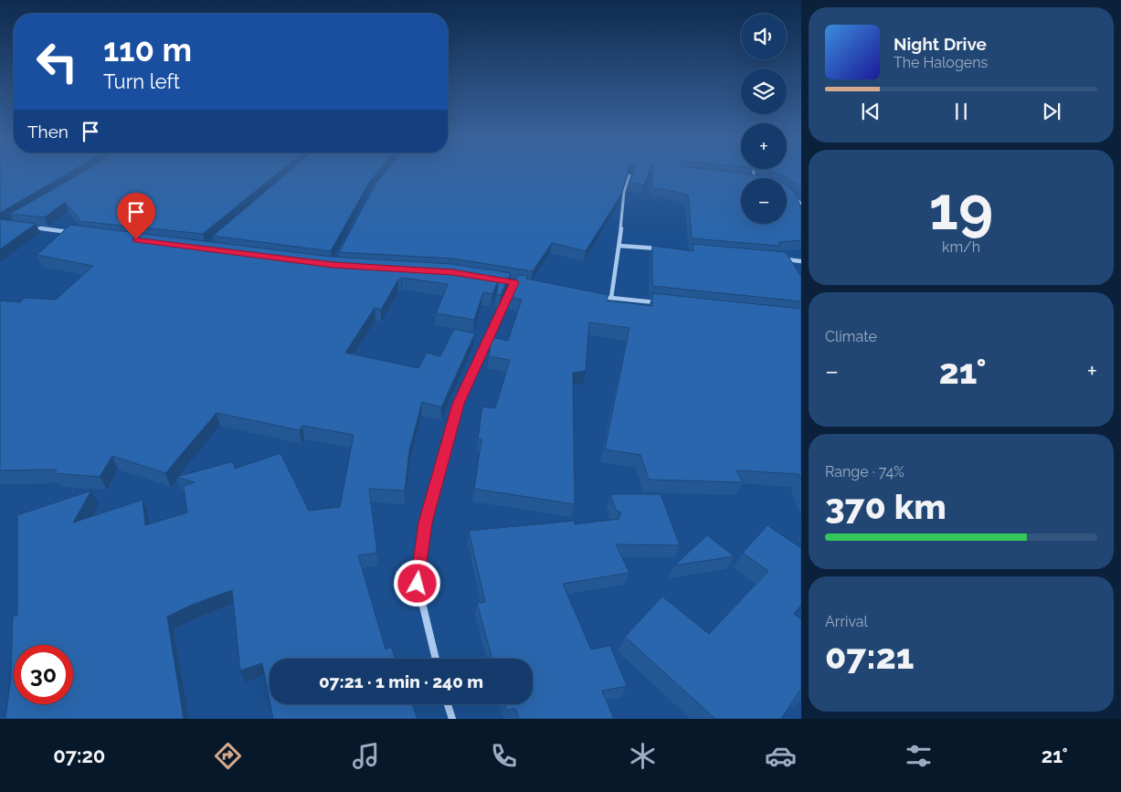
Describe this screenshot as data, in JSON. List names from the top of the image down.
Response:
{
  "page": {
    "map_buttons": ["+", "−"],
    "turn": ["110 m", "Turn left"],
    "song": ["Night Drive", "The Halogens"],
    "then": "Then",
    "tile": [
      ["19", "km/h"],
      "Climate",
      ["Range · 74%", "370 km"],
      ["Arrival", "07:21"]
    ],
    "heat": ["−", "21°", "+"],
    "limit": "30",
    "trip": "07:21 · 1 min · 240 m",
    "tabs": ["07:20", "21°"]
  }
}
